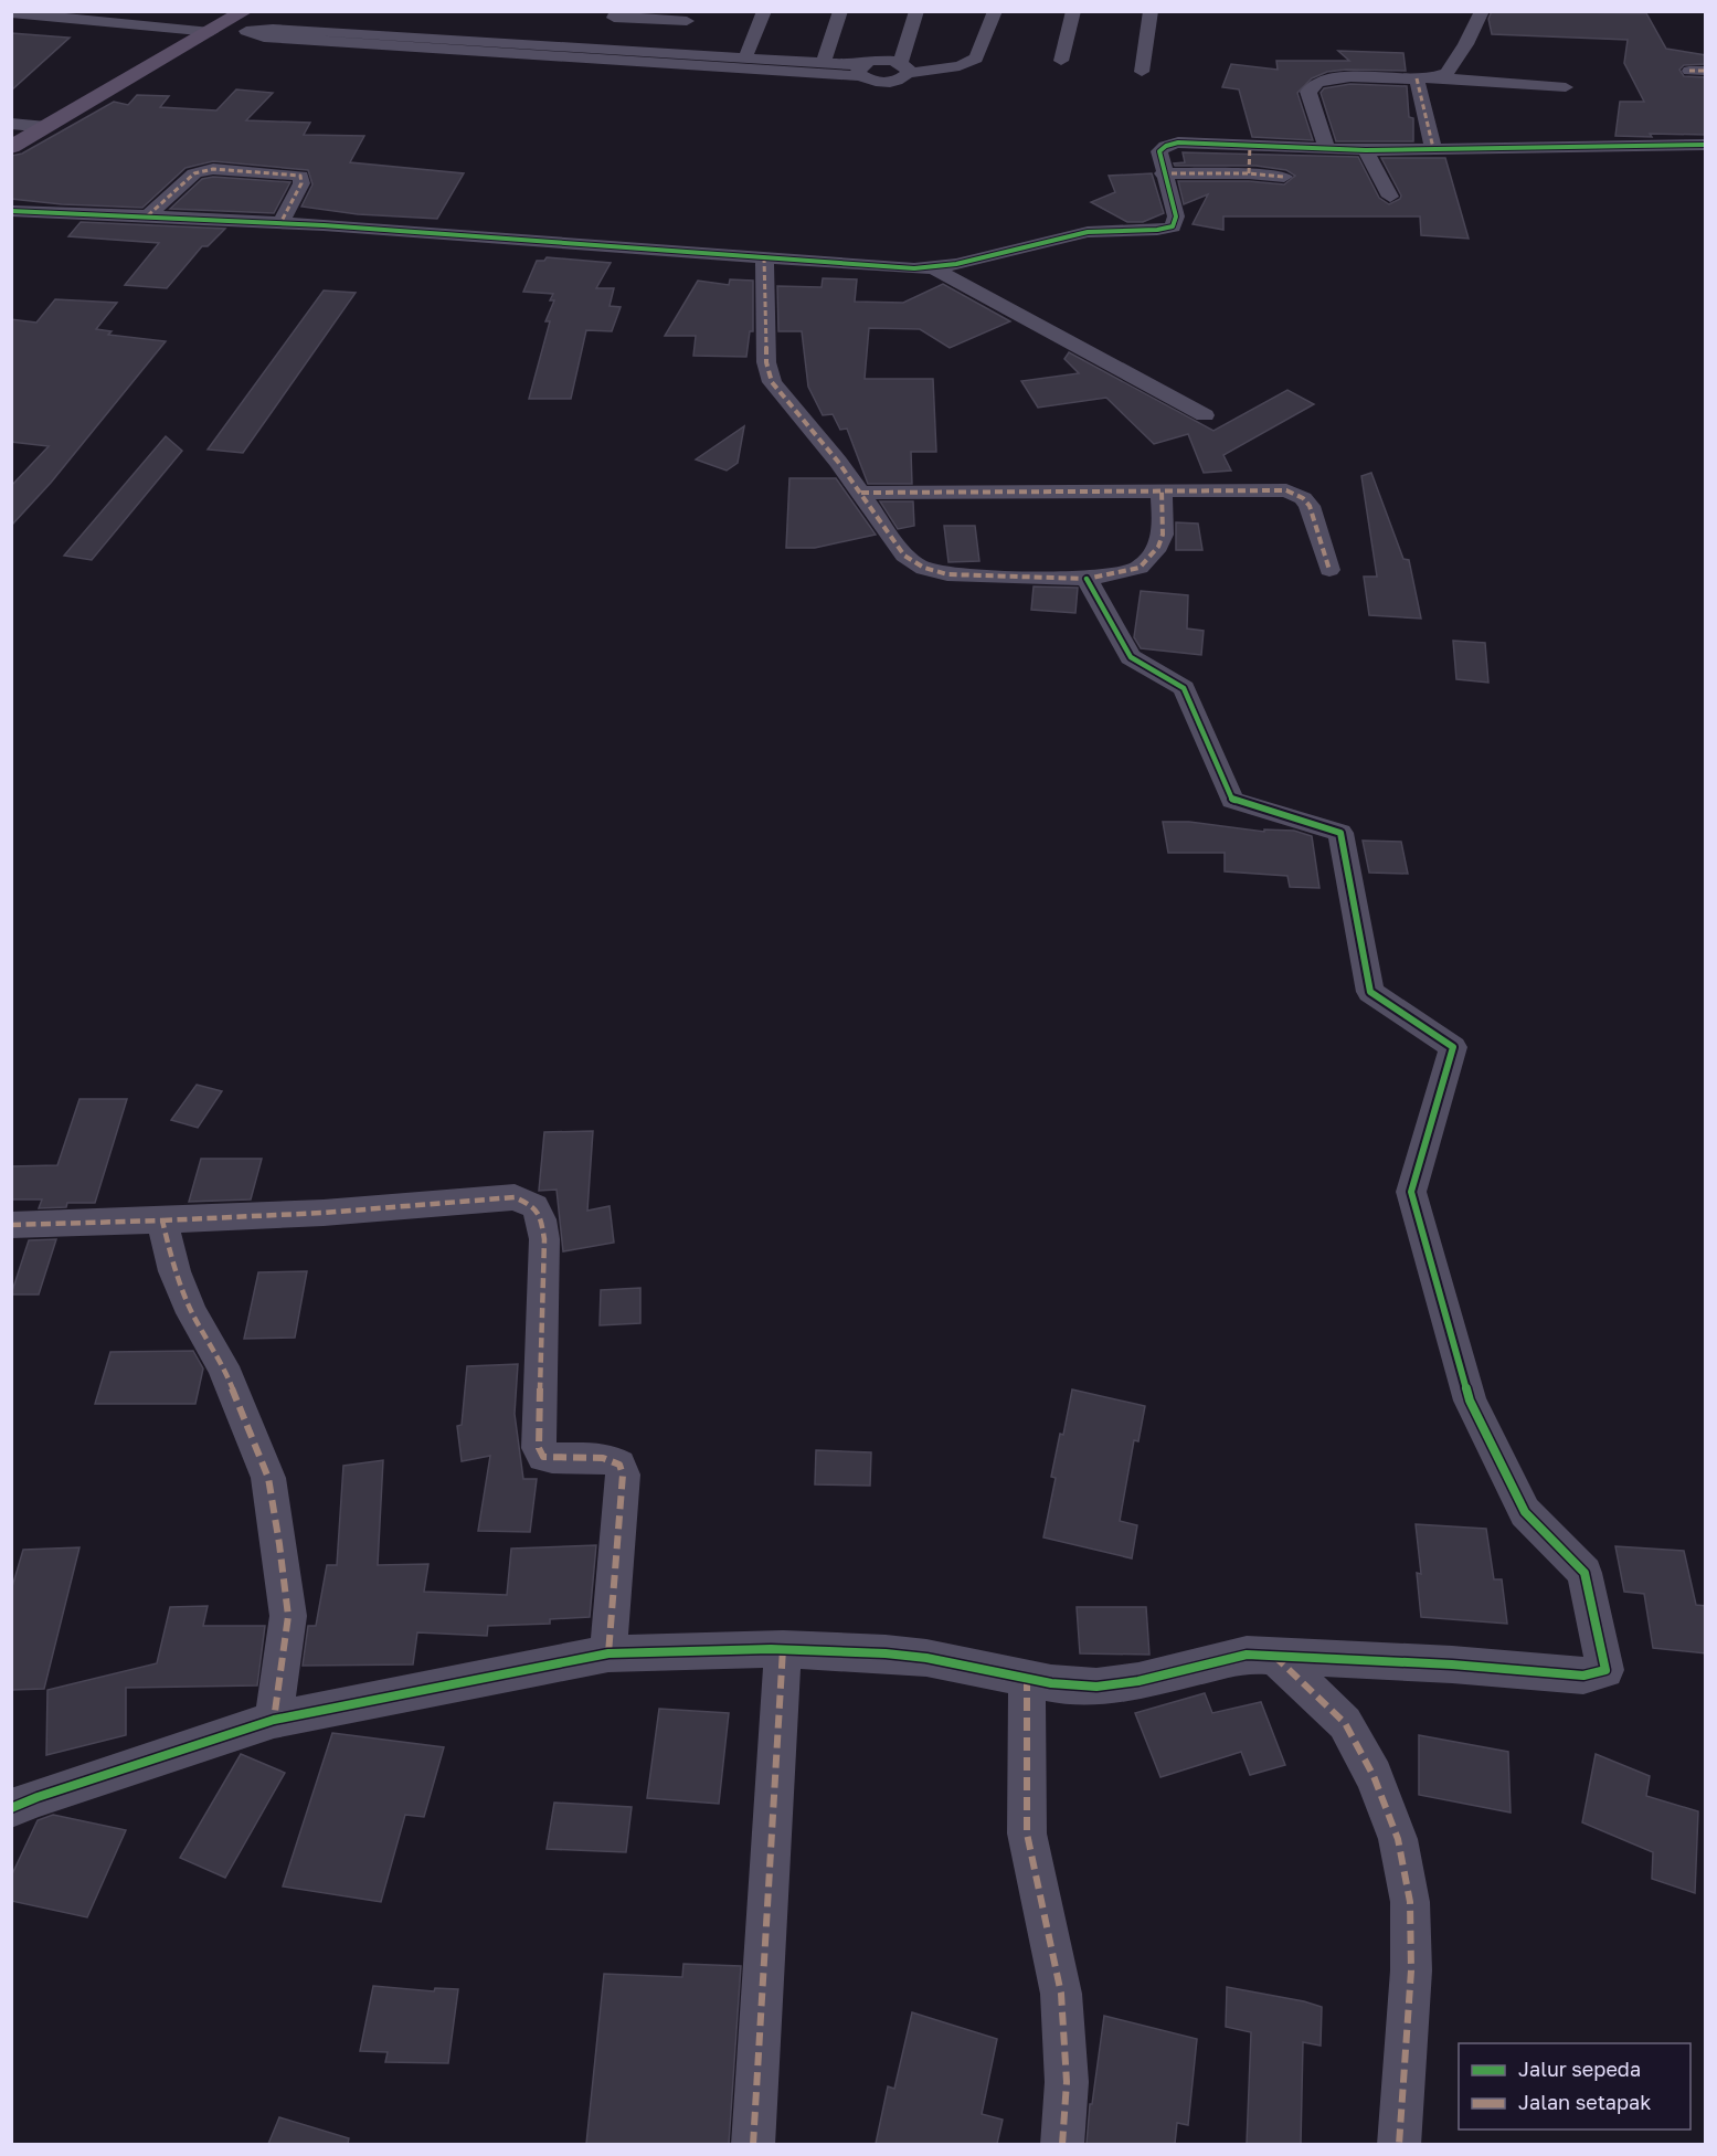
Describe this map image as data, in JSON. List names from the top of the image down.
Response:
{
  "legend": ["Jalur sepeda", "Jalan setapak"]
}
